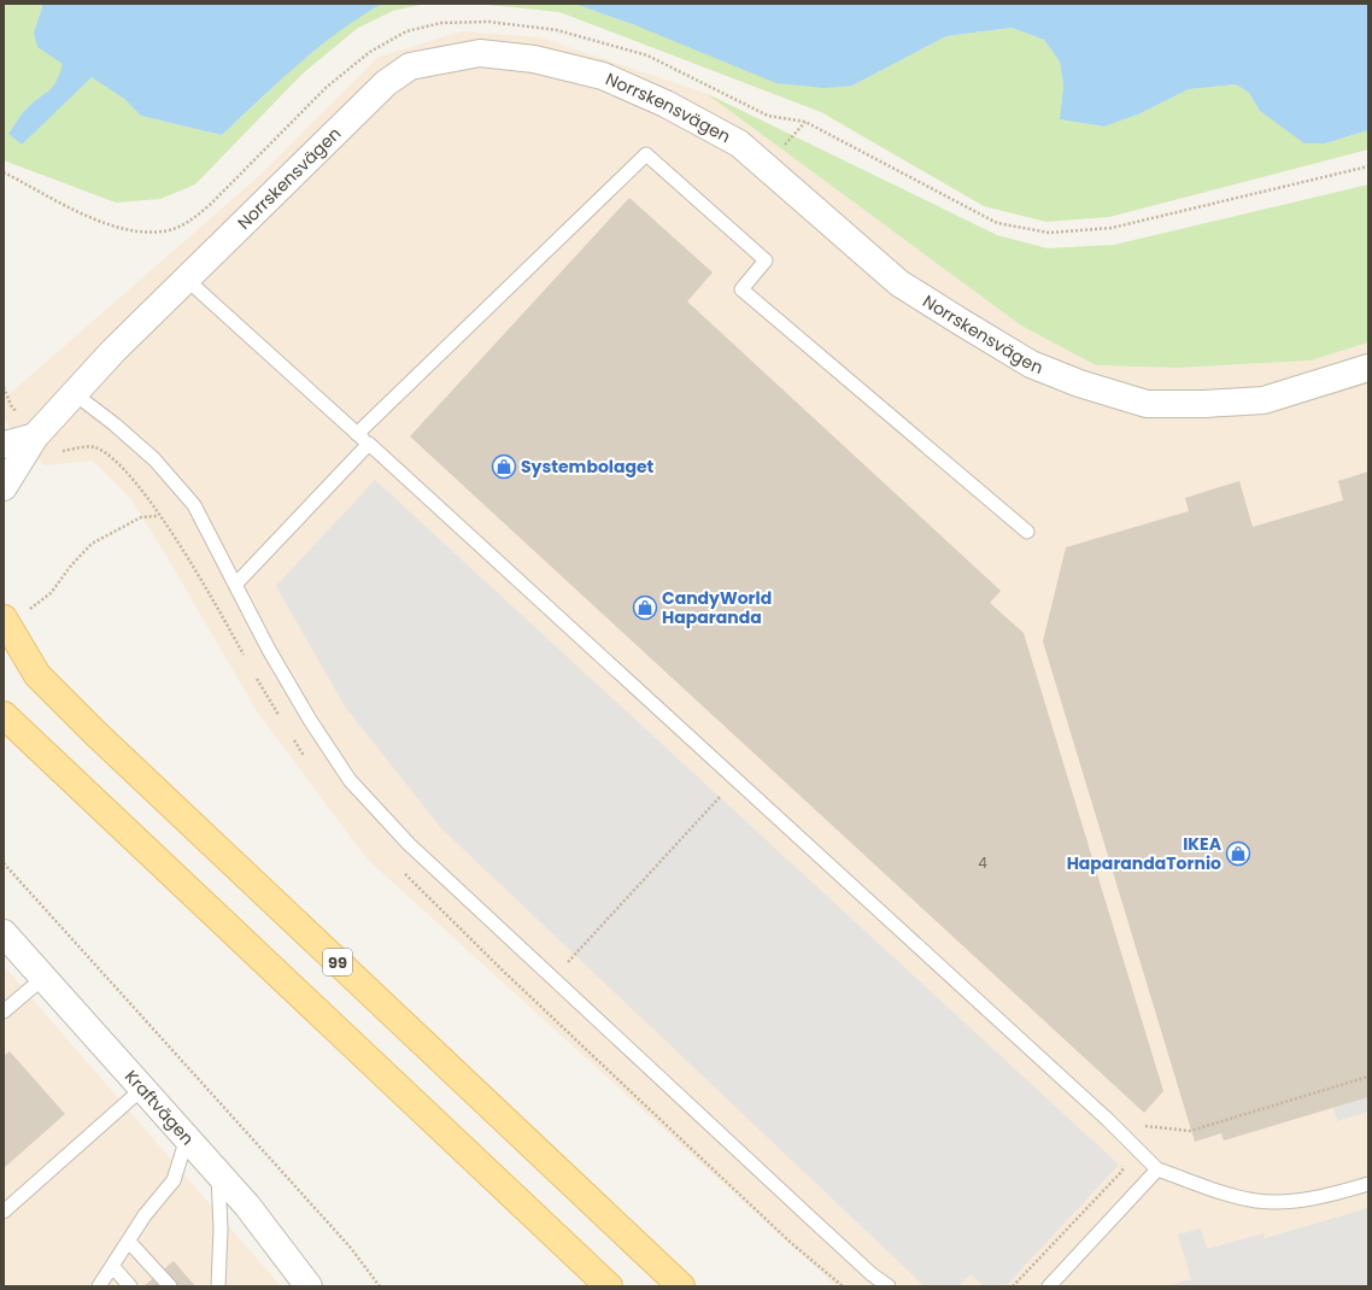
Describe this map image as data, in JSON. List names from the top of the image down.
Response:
{
  "streets": {
    "main road": ["99"],
    "street": ["Norrskensvägen", "Kraftvägen"]
  },
  "places": {
    "shop": ["Systembolaget", "CandyWorld Haparanda", "IKEA HaparandaTornio"]
  },
  "house_numbers": ["4"]
}
